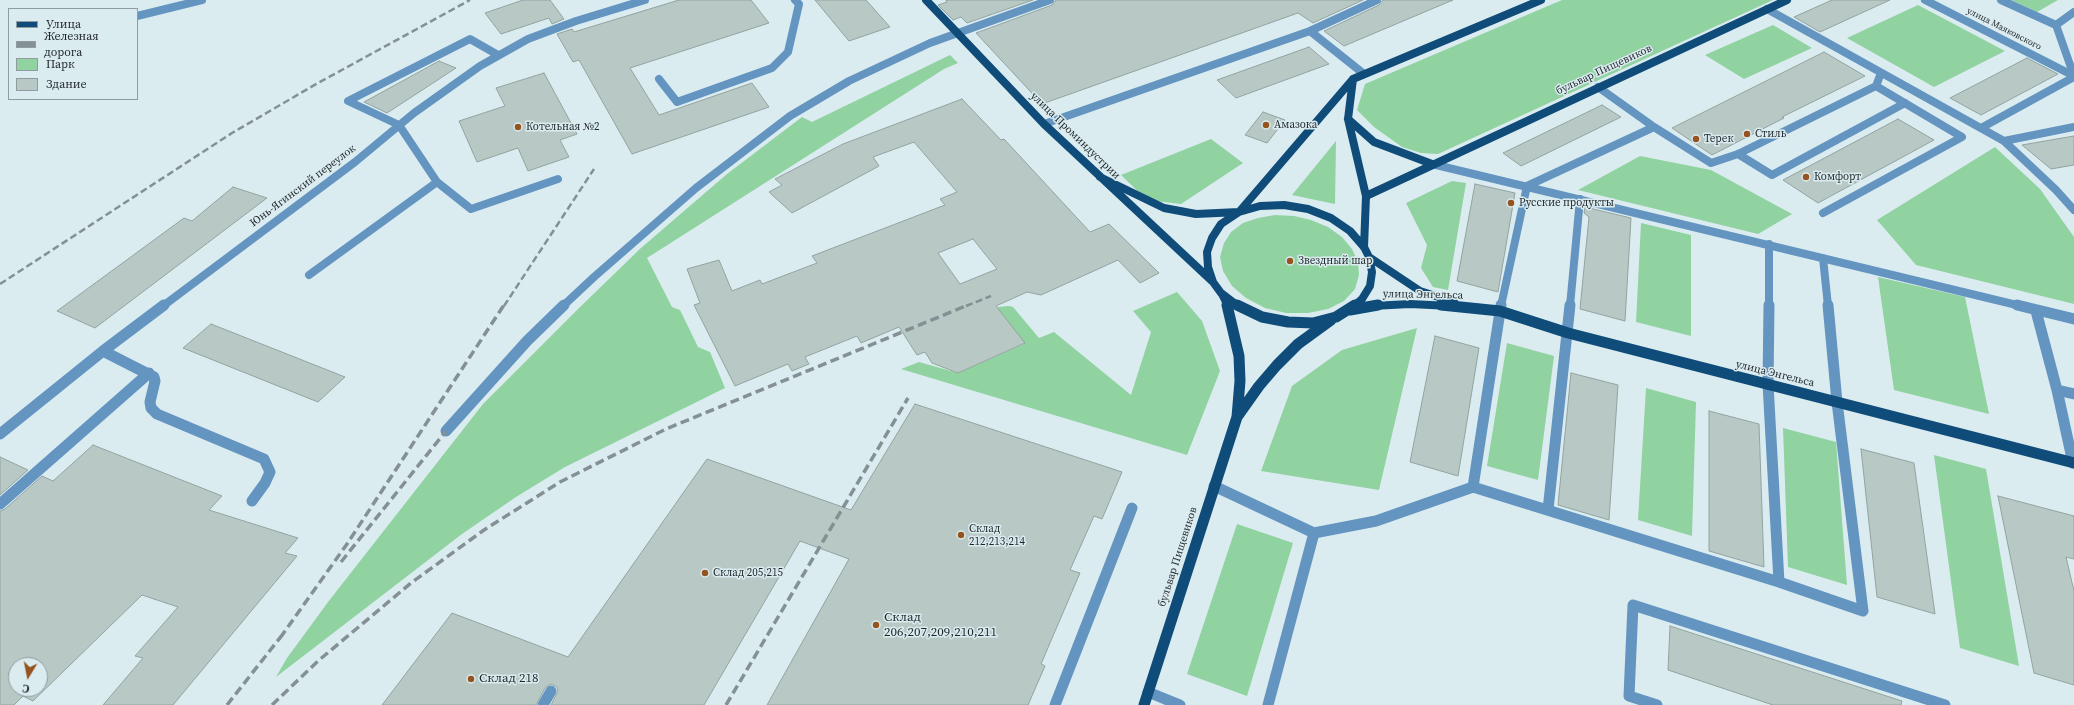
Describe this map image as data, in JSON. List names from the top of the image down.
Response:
{
  "streets": {
    "main road": ["бульвар Пищевиков", "улица Проминдустрии", "улица Энгельса"],
    "street": ["улица Маяковского", "Юнь-Ягинский переулок"]
  },
  "crossings": [
    ["бульвар Пищевиков", "улица Проминдустрии"],
    ["бульвар Пищевиков", "улица Энгельса"],
    ["улица Проминдустрии", "улица Энгельса"]
  ],
  "places": [
    "Амазока",
    "Котельная №2",
    "Стиль",
    "Терек",
    "Комфорт",
    "Русские продукты",
    "Звездный шар",
    "Склад 212,213,214",
    "Склад 205,215",
    "Склад 206,207,209,210,211",
    "Склад 218"
  ],
  "legend": [
    "Улица",
    "Железная дорога",
    "Парк",
    "Здание"
  ],
  "north": "bottom"
}
